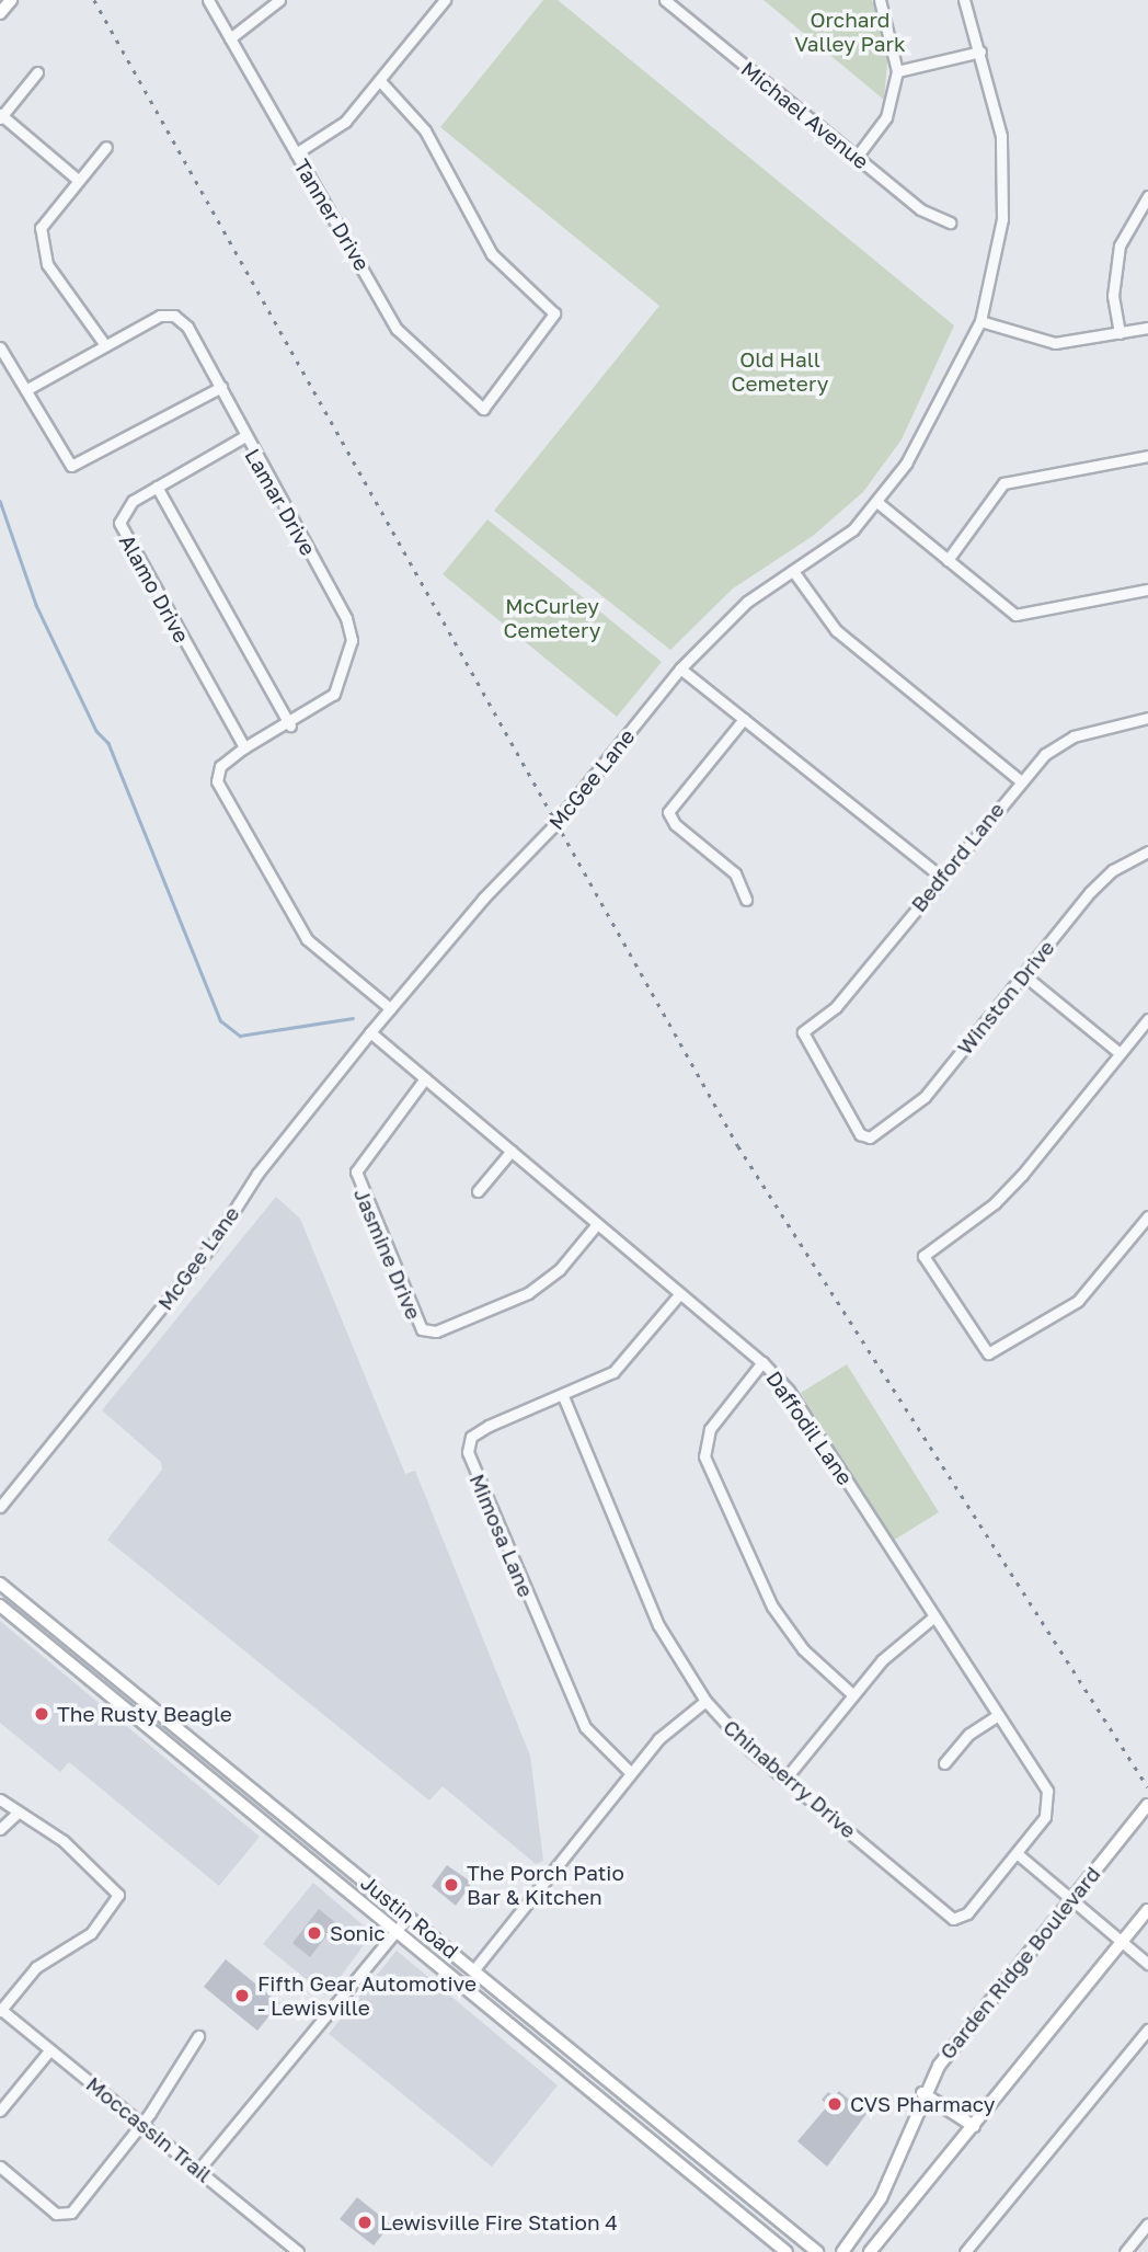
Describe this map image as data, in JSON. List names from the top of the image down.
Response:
{
  "streets": {
    "main road": ["Justin Road", "Garden Ridge Boulevard"],
    "street": [
      "Michael Avenue",
      "Tanner Drive",
      "Lamar Drive",
      "Alamo Drive",
      "McGee Lane",
      "Bedford Lane",
      "Winston Drive",
      "Jasmine Drive",
      "Daffodil Lane",
      "Mimosa Lane",
      "Chinaberry Drive",
      "Moccassin Trail"
    ]
  },
  "crossings": [
    ["Lamar Drive", "Alamo Drive"],
    ["Lamar Drive", "McGee Lane"],
    ["McGee Lane", "Daffodil Lane"],
    ["Bedford Lane", "Winston Drive"],
    ["Jasmine Drive", "Daffodil Lane"],
    ["Daffodil Lane", "Mimosa Lane"],
    ["Daffodil Lane", "Chinaberry Drive"],
    ["Mimosa Lane", "Chinaberry Drive"]
  ],
  "parks": ["Orchard Valley Park", "Old Hall Cemetery", "McCurley Cemetery"],
  "places": [
    "The Rusty Beagle",
    "The Porch Patio Bar & Kitchen",
    "Sonic",
    "Fifth Gear Automotive - Lewisville",
    "CVS Pharmacy",
    "Lewisville Fire Station 4"
  ]
}
